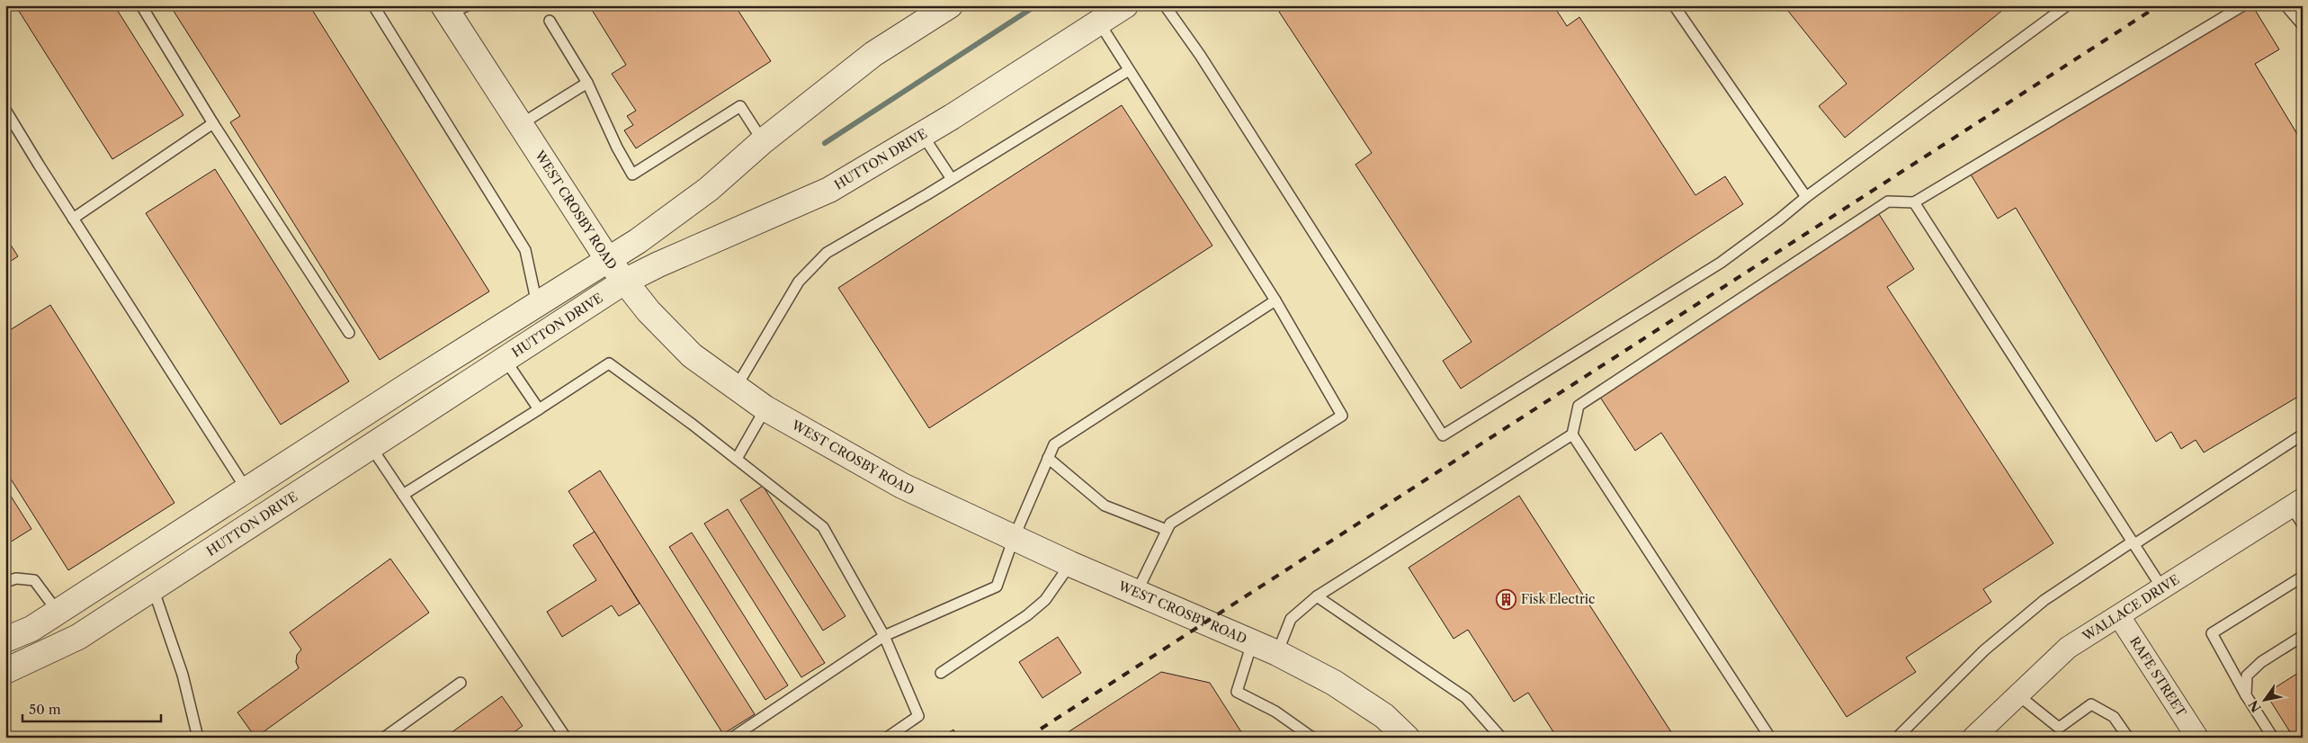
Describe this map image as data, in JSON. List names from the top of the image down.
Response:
{
  "streets": {
    "street": [
      "HUTTON DRIVE",
      "WEST CROSBY ROAD",
      "WALLACE DRIVE",
      "RAFE STREET"
    ]
  },
  "crossings": [
    ["HUTTON DRIVE", "WEST CROSBY ROAD"],
    ["WALLACE DRIVE", "RAFE STREET"]
  ],
  "places": {
    "building": ["Fisk Electric"]
  },
  "scale_bar": "50 m",
  "north": "bottom left"
}
